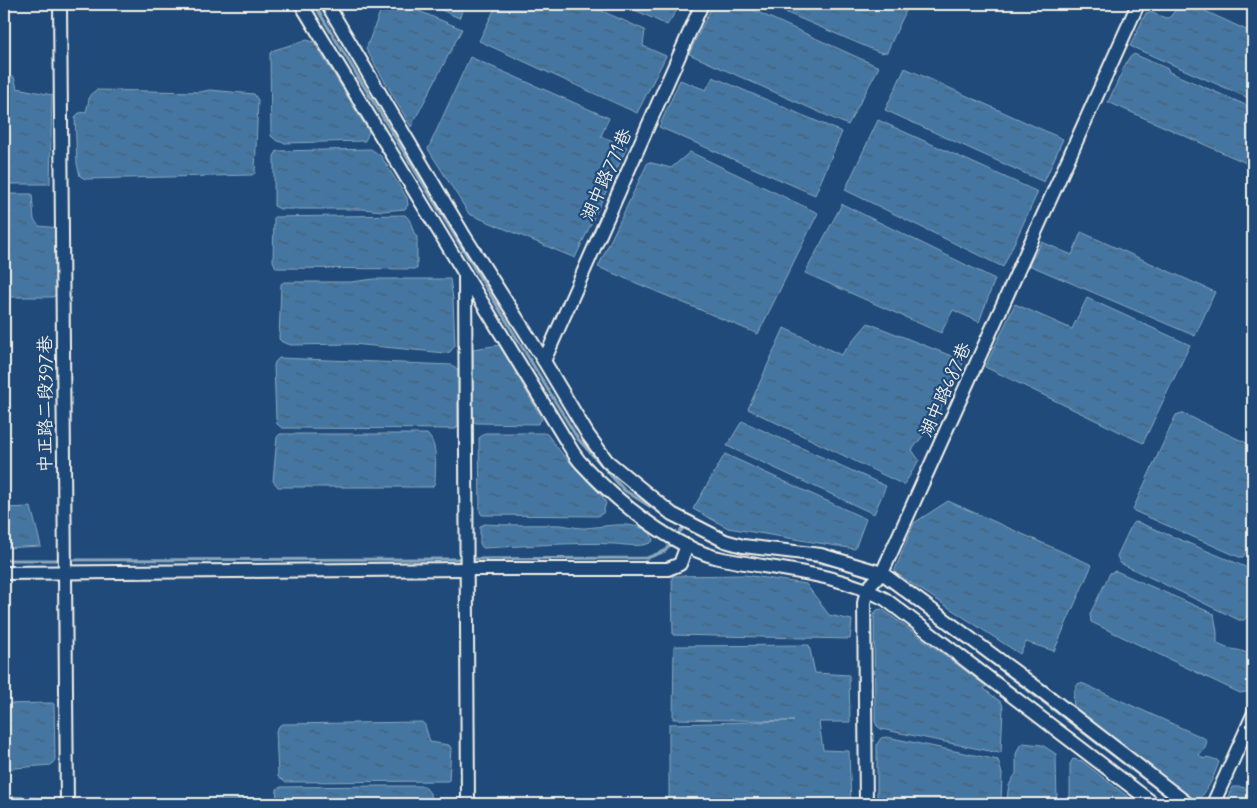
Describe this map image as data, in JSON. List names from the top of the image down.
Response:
{
  "streets": {
    "street": ["湖中路771巷", "湖中路687巷", "中正路二段397巷"]
  }
}
